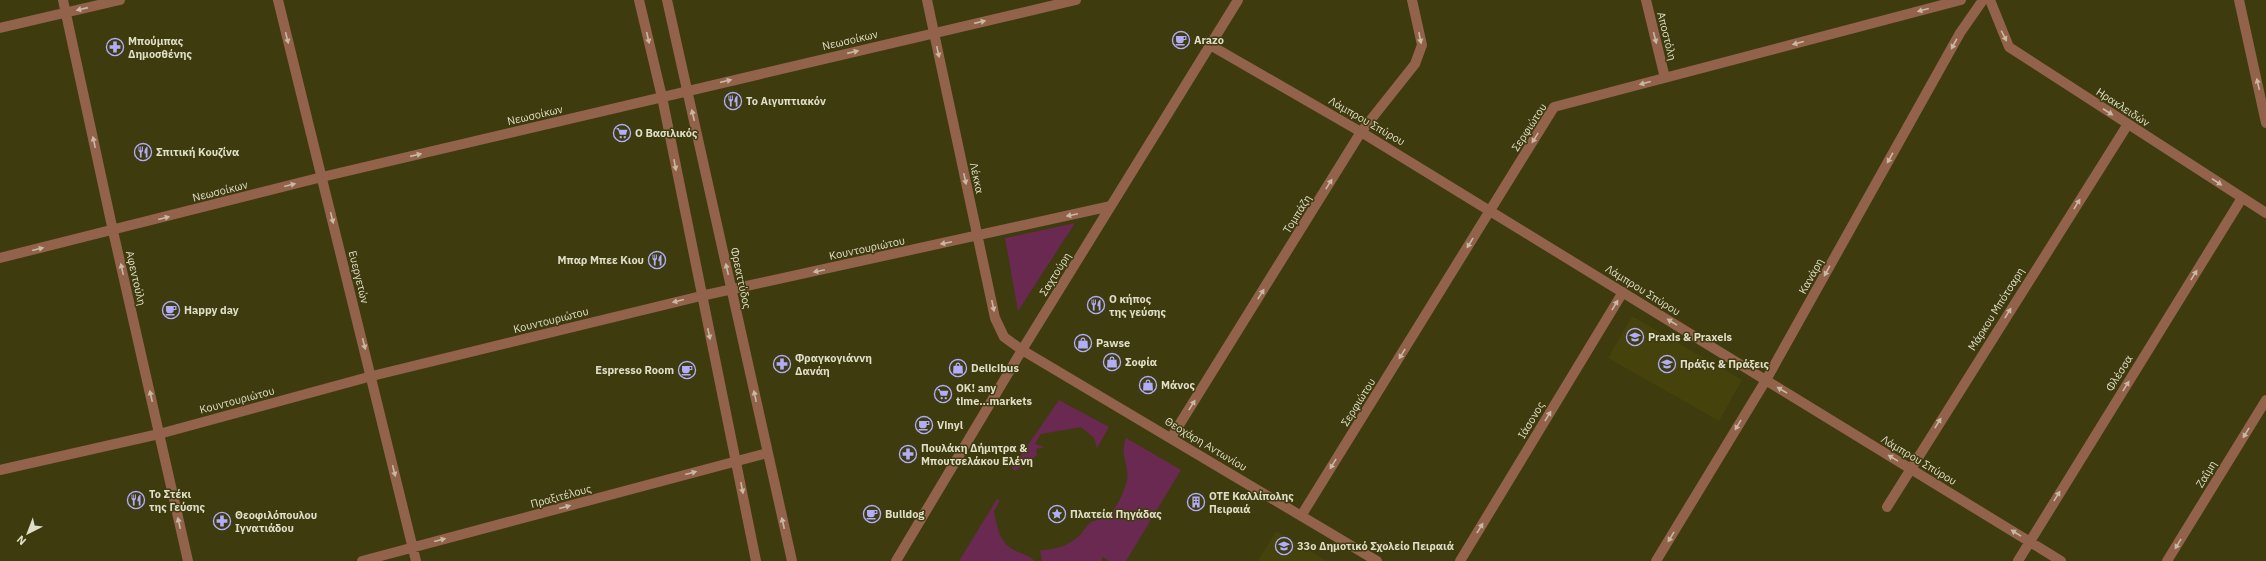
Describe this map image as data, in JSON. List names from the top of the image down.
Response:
{
  "streets": {
    "street": [
      "Αποστόλη",
      "Νεωσοίκων",
      "Ηρακλειδών",
      "Λάμπρου Σπύρου",
      "Σερφιώτου",
      "Λέκκα",
      "Τομπάζη",
      "Κουντουριώτου",
      "Σαχτούρη",
      "Κανάρη",
      "Ευεργετών",
      "Αφεντούλη",
      "Φρεαττύδος",
      "Μάρκου Μπότσαρη",
      "Φλέσσα",
      "Ιάσονος",
      "Θεοχάρη Αντωνίου",
      "Ζαΐμη",
      "Πραξιτέλους"
    ]
  },
  "crossings": [
    ["Αποστόλη", "Σερφιώτου"],
    ["Νεωσοίκων", "Λέκκα"],
    ["Νεωσοίκων", "Ευεργετών"],
    ["Νεωσοίκων", "Αφεντούλη"],
    ["Νεωσοίκων", "Φρεαττύδος"],
    ["Ηρακλειδών", "Μάρκου Μπότσαρη"],
    ["Ηρακλειδών", "Φλέσσα"],
    ["Λάμπρου Σπύρου", "Σερφιώτου"],
    ["Λάμπρου Σπύρου", "Τομπάζη"],
    ["Λάμπρου Σπύρου", "Σαχτούρη"],
    ["Λάμπρου Σπύρου", "Κανάρη"],
    ["Λάμπρου Σπύρου", "Μάρκου Μπότσαρη"],
    ["Λάμπρου Σπύρου", "Φλέσσα"],
    ["Λάμπρου Σπύρου", "Ιάσονος"],
    ["Σερφιώτου", "Θεοχάρη Αντωνίου"],
    ["Λέκκα", "Κουντουριώτου"],
    ["Λέκκα", "Σαχτούρη"],
    ["Λέκκα", "Θεοχάρη Αντωνίου"],
    ["Τομπάζη", "Θεοχάρη Αντωνίου"],
    ["Κουντουριώτου", "Σαχτούρη"],
    ["Κουντουριώτου", "Ευεργετών"],
    ["Κουντουριώτου", "Αφεντούλη"],
    ["Κουντουριώτου", "Φρεαττύδος"],
    ["Σαχτούρη", "Θεοχάρη Αντωνίου"],
    ["Ευεργετών", "Πραξιτέλους"],
    ["Φρεαττύδος", "Πραξιτέλους"]
  ],
  "one_way": [
    "Αποστόλη",
    "Νεωσοίκων",
    "Ηρακλειδών",
    "Λάμπρου Σπύρου",
    "Σερφιώτου",
    "Λέκκα",
    "Κουντουριώτου",
    "Κανάρη",
    "Ευεργετών",
    "Αφεντούλη",
    "Μάρκου Μπότσαρη",
    "Φλέσσα",
    "Ιάσονος",
    "Ζαΐμη",
    "Πραξιτέλους"
  ],
  "places": {
    "cafe": [
      "Arazo",
      "Happy day",
      "Espresso Room",
      "Vinyl",
      "Bulldog"
    ],
    "pharmacy": [
      "Μπούμπας Δημοσθένης",
      "Φραγκογιάννη Δανάη",
      "Πουλάκη Δήμητρα & Μπουτσελάκου Ελένη",
      "Θεοφιλόπουλου Ιγνατιάδου"
    ],
    "restaurant": [
      "Το Αιγυπτιακόν",
      "Σπιτική Κουζίνα",
      "Μπαρ Μπεε Κιου",
      "Ο κήπος της γεύσης",
      "Το Στέκι της Γεύσης"
    ],
    "supermarket": ["Ο Βασιλικός", "OK! any time...markets"],
    "school or university": ["Praxis & Praxeis", "Πράξις & Πράξεις", "33ο Δημοτικό Σχολείο Πειραιά"],
    "shop": [
      "Pawse",
      "Σοφία",
      "Delicibus",
      "Μάνος"
    ],
    "building": ["ΟΤΕ Καλλίπολης Πειραιά"],
    "place": ["Πλατεία Πηγάδας"]
  },
  "north": "bottom left"
}
